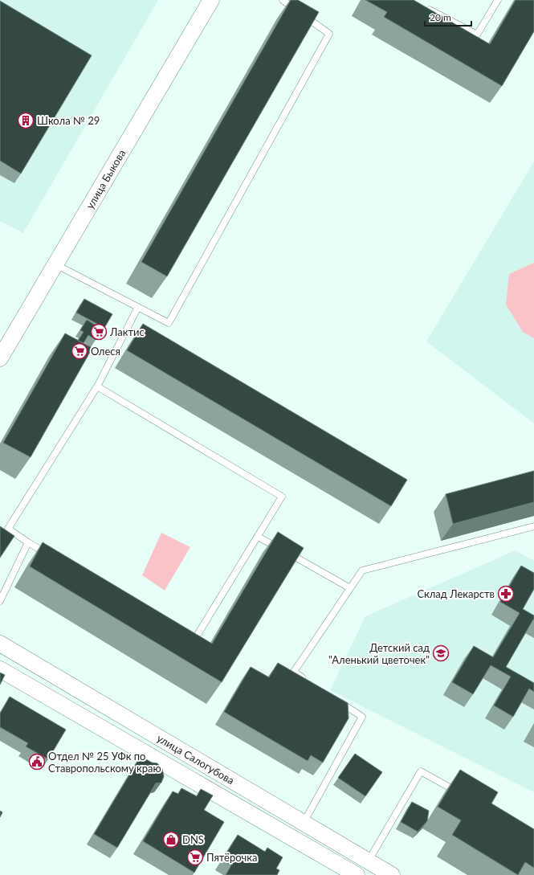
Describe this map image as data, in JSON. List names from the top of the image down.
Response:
{
  "streets": {
    "street": ["улица Быкова", "улица Салогубова"]
  },
  "places": {
    "building": ["Школа № 29"],
    "supermarket": ["Лактис", "Олеся", "Пятёрочка"],
    "pharmacy": ["Склад Лекарств"],
    "school or university": ["Детский сад \"Аленький цветочек\""],
    "public building": ["Отдел № 25 УФк по Ставропольскому краю"],
    "shop": ["DNS"]
  },
  "scale_bar": "20 m"
}
